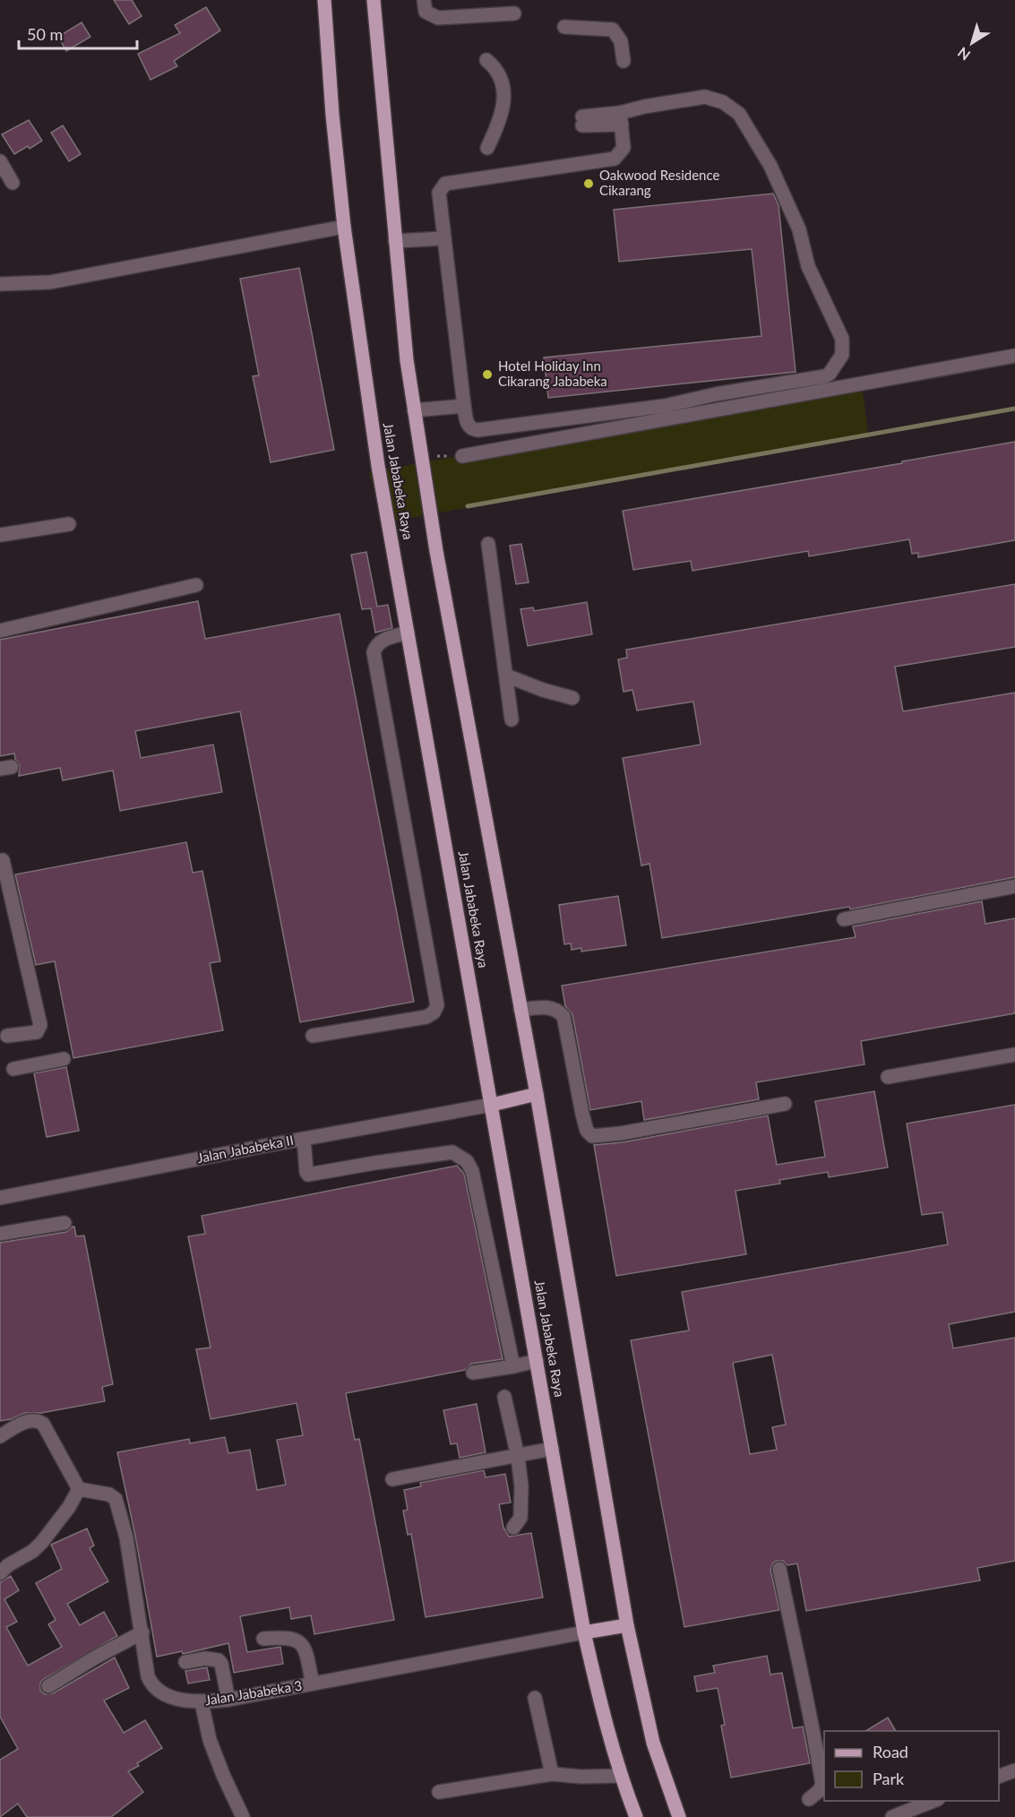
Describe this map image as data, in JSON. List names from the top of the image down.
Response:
{
  "streets": {
    "main road": ["Jalan Jababeka Raya"],
    "street": ["Jalan Jababeka II", "Jalan Jababeka 3"]
  },
  "crossings": [
    ["Jalan Jababeka Raya", "Jalan Jababeka II"],
    ["Jalan Jababeka Raya", "Jalan Jababeka 3"]
  ],
  "places": ["Oakwood Residence Cikarang", "Hotel Holiday Inn Cikarang Jababeka"],
  "legend": ["Road", "Park"],
  "scale_bar": "50 m",
  "north": "bottom left"
}
